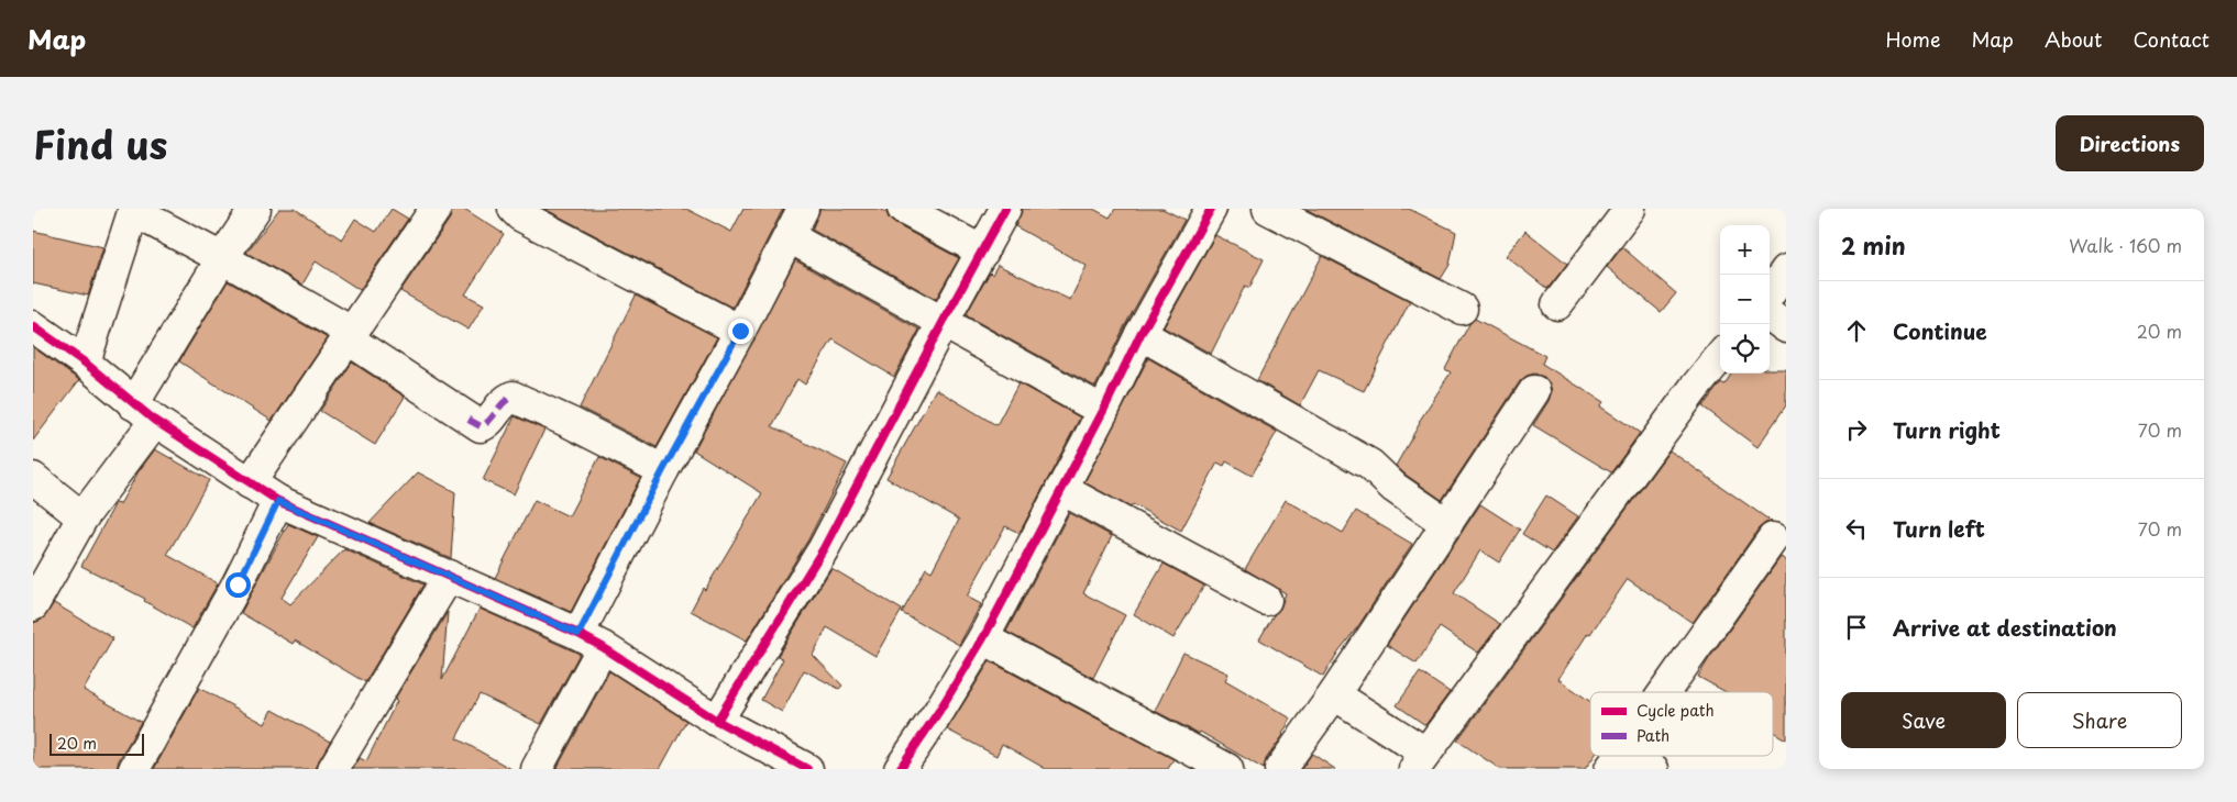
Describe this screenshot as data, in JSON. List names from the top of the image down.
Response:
{
  "legend": ["Cycle path", "Path"],
  "scale_bar": "20 m",
  "page": {
    "header": "Map",
    "nav": [
      "Home",
      "Map",
      "About",
      "Contact"
    ],
    "title": "Find us",
    "buttons": [
      "Directions",
      ["Save", "Share"]
    ],
    "heading": ["2 min", "Walk · 160 m"],
    "map_buttons": ["+", "−"],
    "list": [
      ["Continue", "20 m"],
      ["Turn right", "70 m"],
      ["Turn left", "70 m"],
      "Arrive at destination"
    ],
    "scale": "20 m"
  }
}
